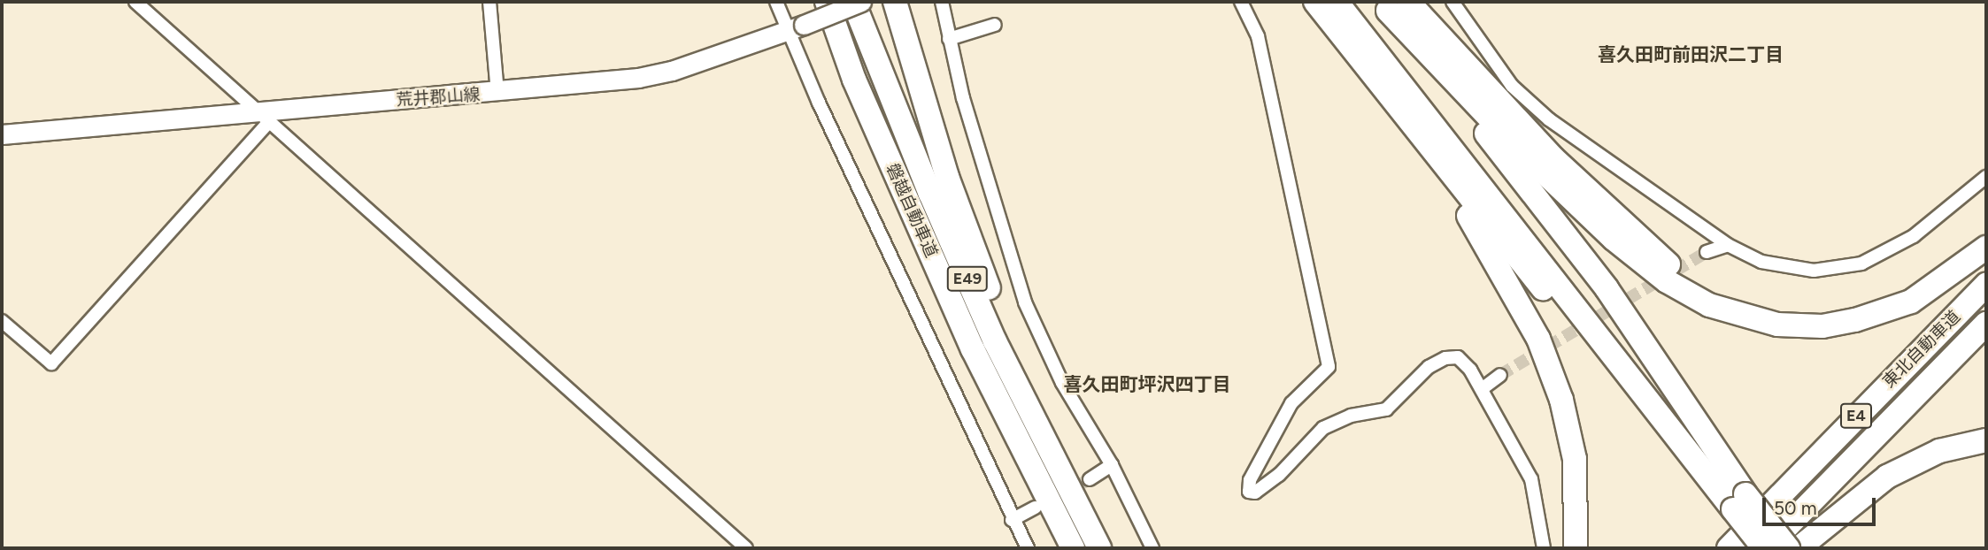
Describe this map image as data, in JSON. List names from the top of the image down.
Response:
{
  "streets": {
    "highway": [
      "磐越自動車道",
      "E49",
      "東北自動車道",
      "E4"
    ],
    "main road": ["荒井郡山線"]
  },
  "districts": ["喜久田町前田沢二丁目", "喜久田町坪沢四丁目"],
  "scale_bar": "50 m"
}
